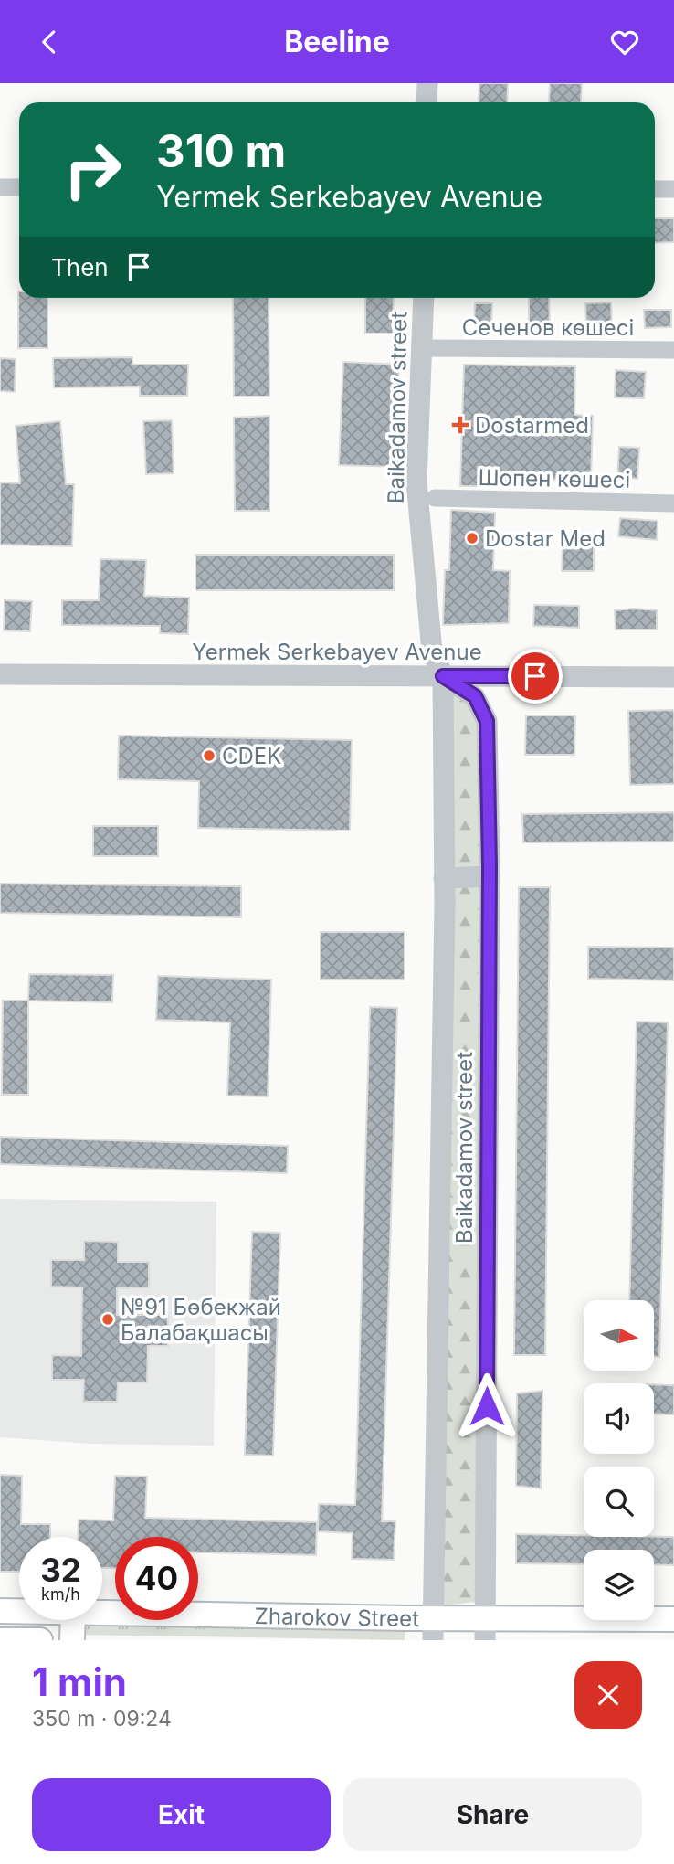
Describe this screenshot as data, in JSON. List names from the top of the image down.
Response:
{
  "streets": {
    "main road": ["Zharokov Street"],
    "street": [
      "Сеченов көшесі",
      "Baikadamov street",
      "Шопен көшесі",
      "Yermek Serkebayev Avenue"
    ]
  },
  "crossings": [
    ["Сеченов көшесі", "Baikadamov street"],
    ["Baikadamov street", "Yermek Serkebayev Avenue"],
    ["Baikadamov street", "Zharokov Street"]
  ],
  "places": {
    "health": ["Dostarmed"],
    "other": ["Dostar Med", "CDEK", "№91 Бөбекжай Балабақшасы"]
  },
  "north": "right",
  "page": {
    "header": "Beeline",
    "turn": ["310 m", "Yermek Serkebayev Avenue"],
    "then": "Then",
    "speed": "32 km/h",
    "limit": "40",
    "heading": ["1 min", "350 m · 09:24"],
    "buttons": ["Exit", "Share"]
  }
}
